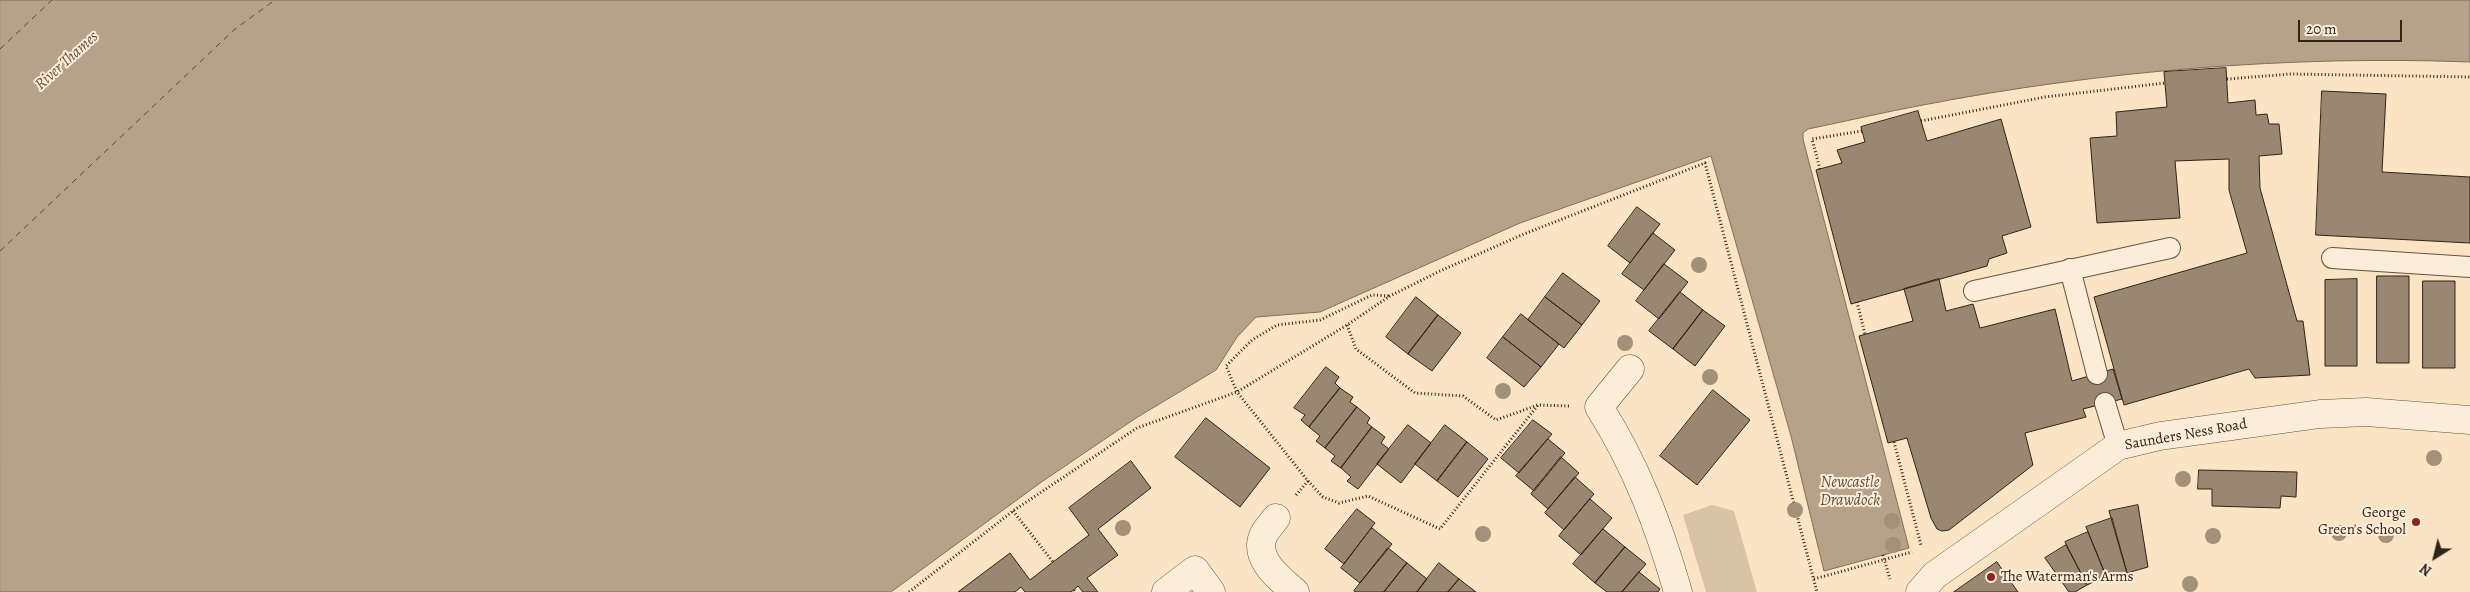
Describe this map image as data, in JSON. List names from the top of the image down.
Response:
{
  "streets": {
    "street": ["Saunders Ness Road"]
  },
  "water": ["River Thames", "Newcastle Drawdock"],
  "places": ["George Green's School", "The Waterman's Arms"],
  "scale_bar": "20 m",
  "north": "bottom left"
}
